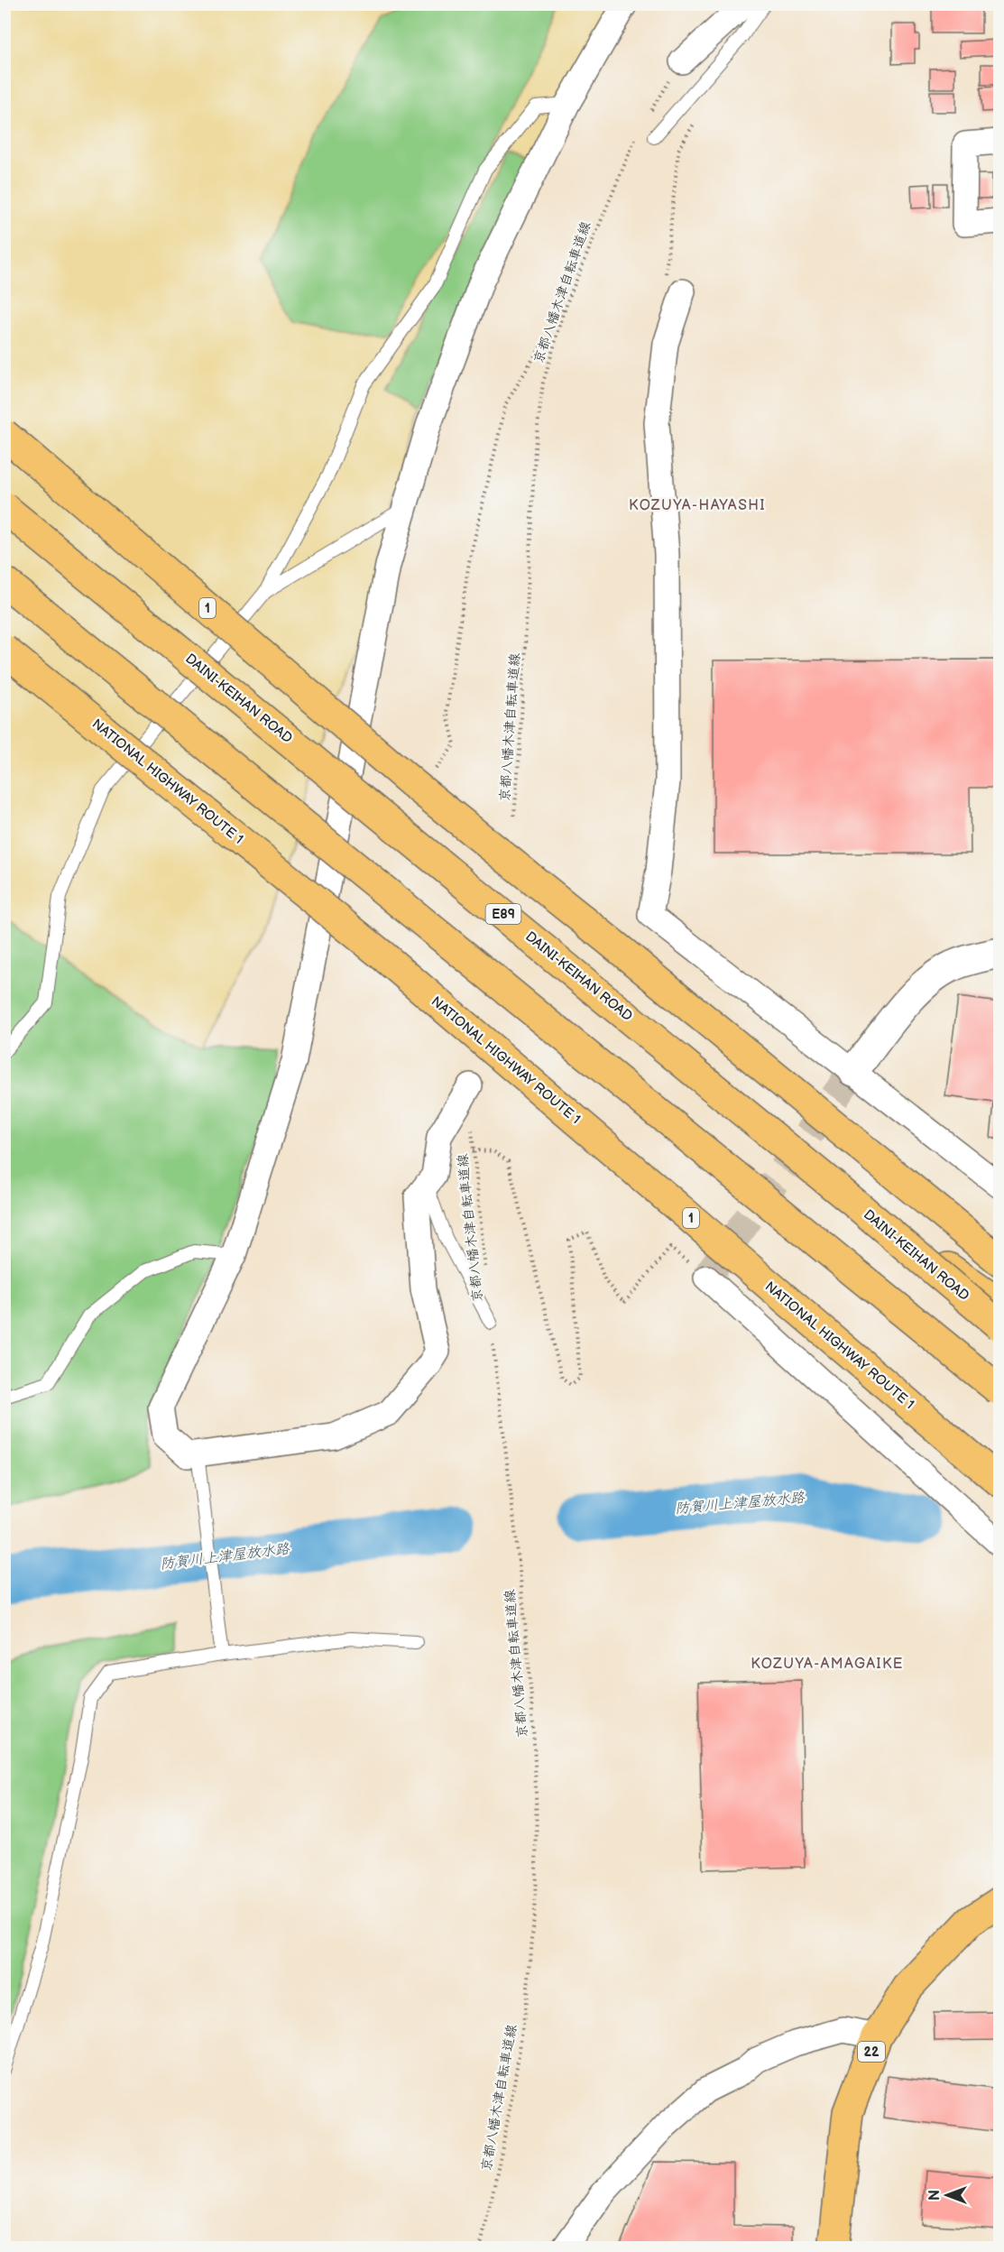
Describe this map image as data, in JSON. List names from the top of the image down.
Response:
{
  "streets": {
    "main road": [
      "1",
      "DAINI-KEIHAN ROAD",
      "NATIONAL HIGHWAY ROUTE 1",
      "E89",
      "22"
    ],
    "path": ["京都八幡木津自転車道線"]
  },
  "districts": ["KOZUYA-HAYASHI", "KOZUYA-AMAGAIKE"],
  "water": ["防賀川上津屋放水路"],
  "north": "left"
}
